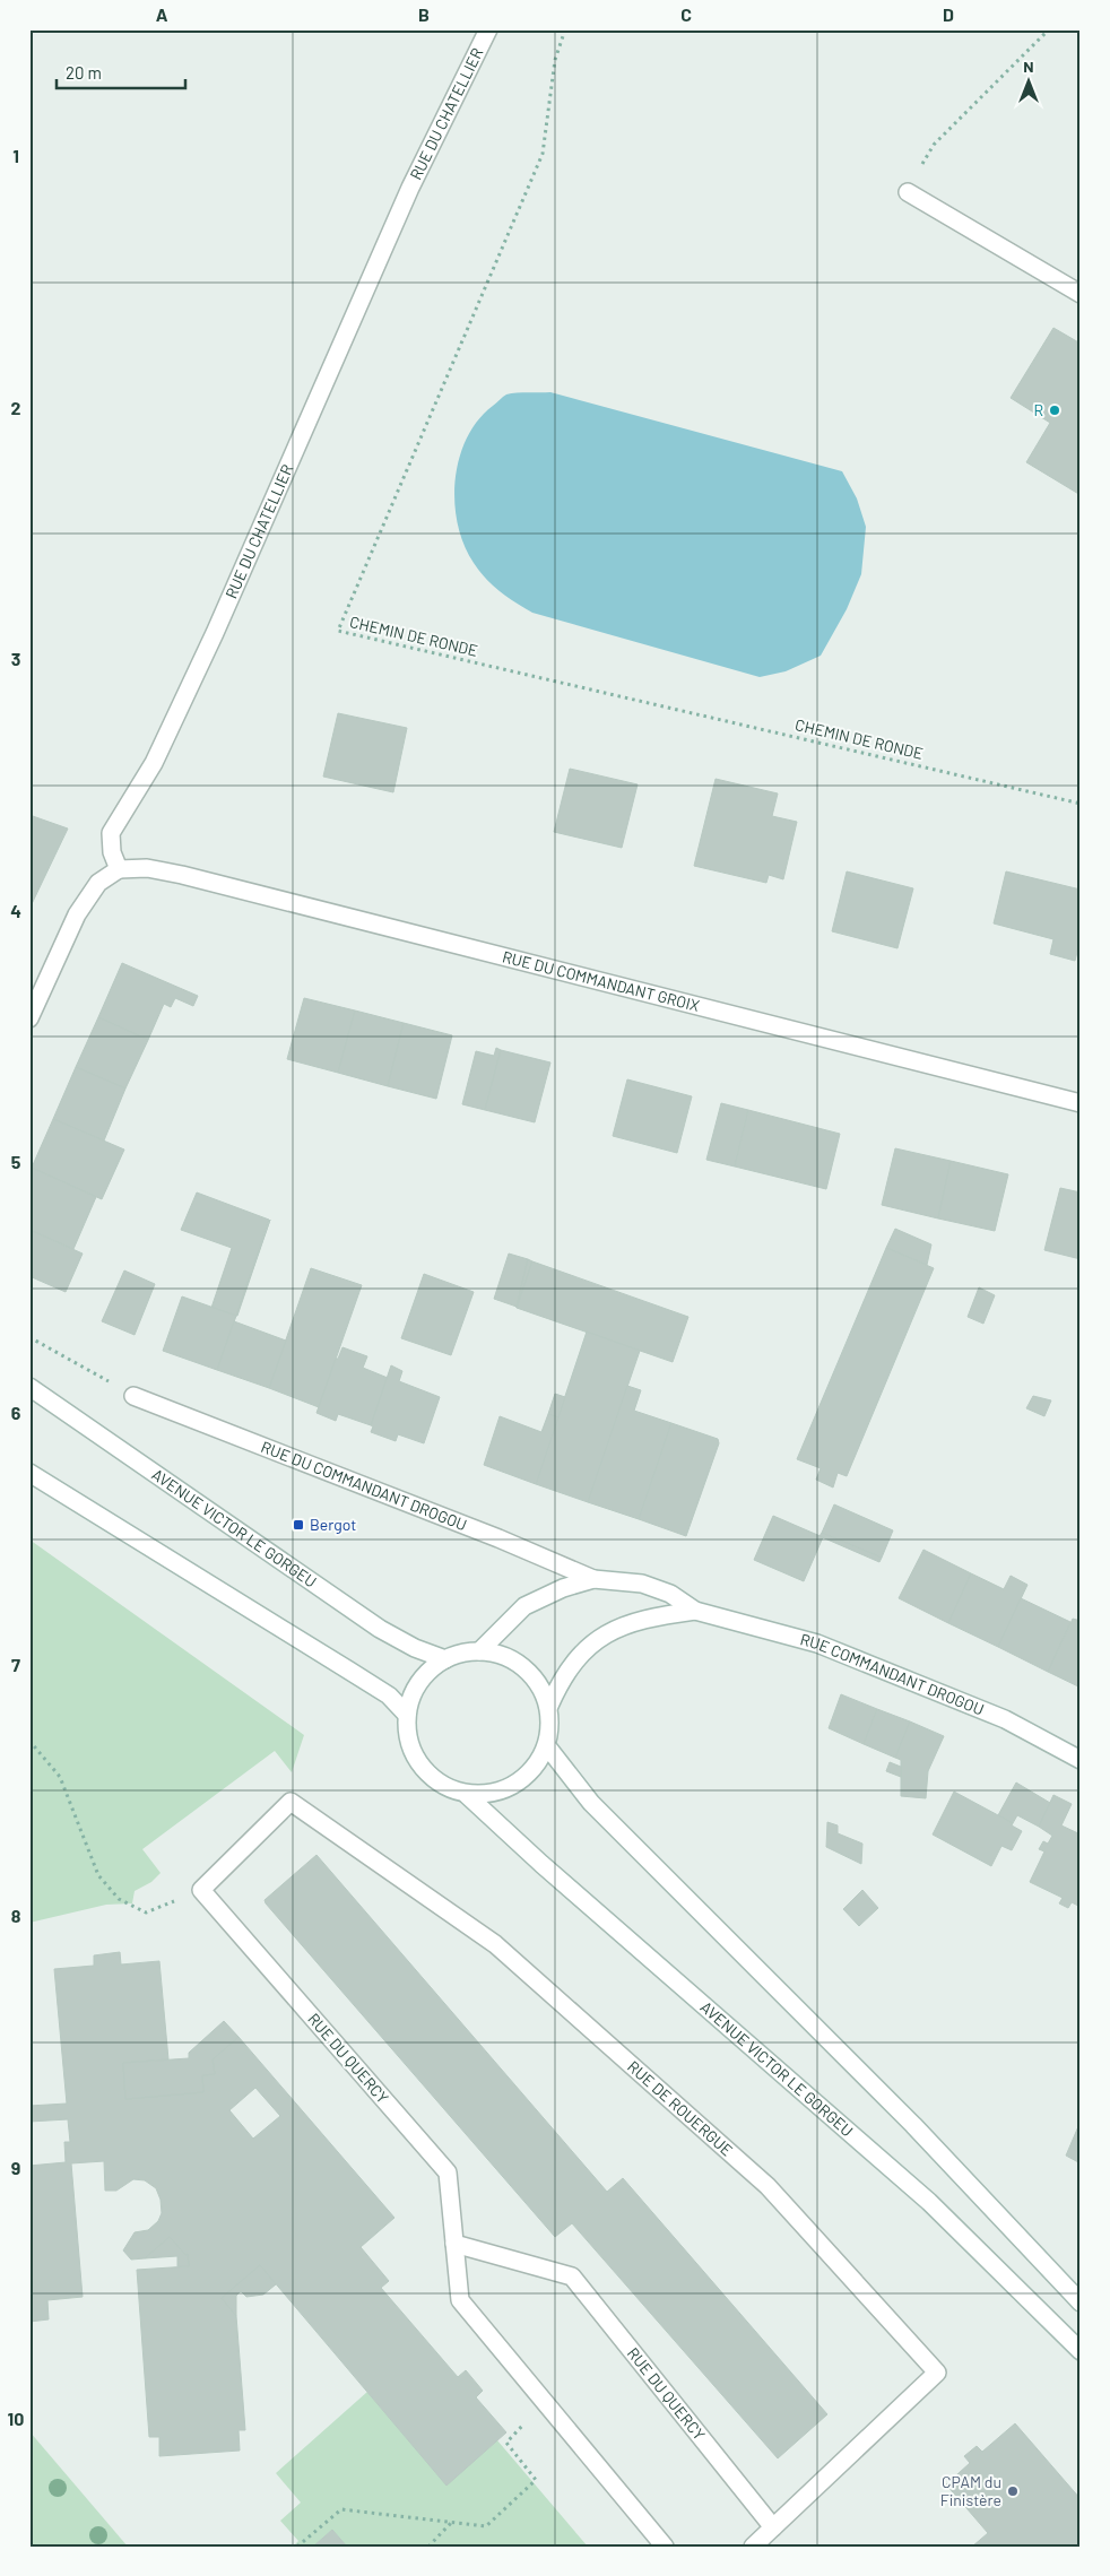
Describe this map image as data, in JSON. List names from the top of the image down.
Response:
{
  "streets": {
    "street": [
      "RUE DU CHATELLIER",
      "RUE DU COMMANDANT GROIX",
      "RUE DU COMMANDANT DROGOU",
      "AVENUE VICTOR LE GORGEU",
      "RUE COMMANDANT DROGOU",
      "RUE DU QUERCY",
      "RUE DE ROUERGUE"
    ],
    "path": ["CHEMIN DE RONDE"]
  },
  "crossings": [
    ["RUE DU CHATELLIER", "RUE DU COMMANDANT GROIX"],
    ["RUE DU COMMANDANT DROGOU", "RUE COMMANDANT DROGOU"],
    ["AVENUE VICTOR LE GORGEU", "RUE COMMANDANT DROGOU"],
    ["RUE DU QUERCY", "RUE DE ROUERGUE"]
  ],
  "places": {
    "other": ["R", "CPAM du Finistère"],
    "transit": ["Bergot"]
  },
  "scale_bar": "20 m",
  "north": "top",
  "grid": {
    "columns": [
      "A",
      "B",
      "C",
      "D"
    ],
    "rows": [
      "1",
      "2",
      "3",
      "4",
      "5",
      "6",
      "7",
      "8",
      "9",
      "10"
    ]
  }
}
